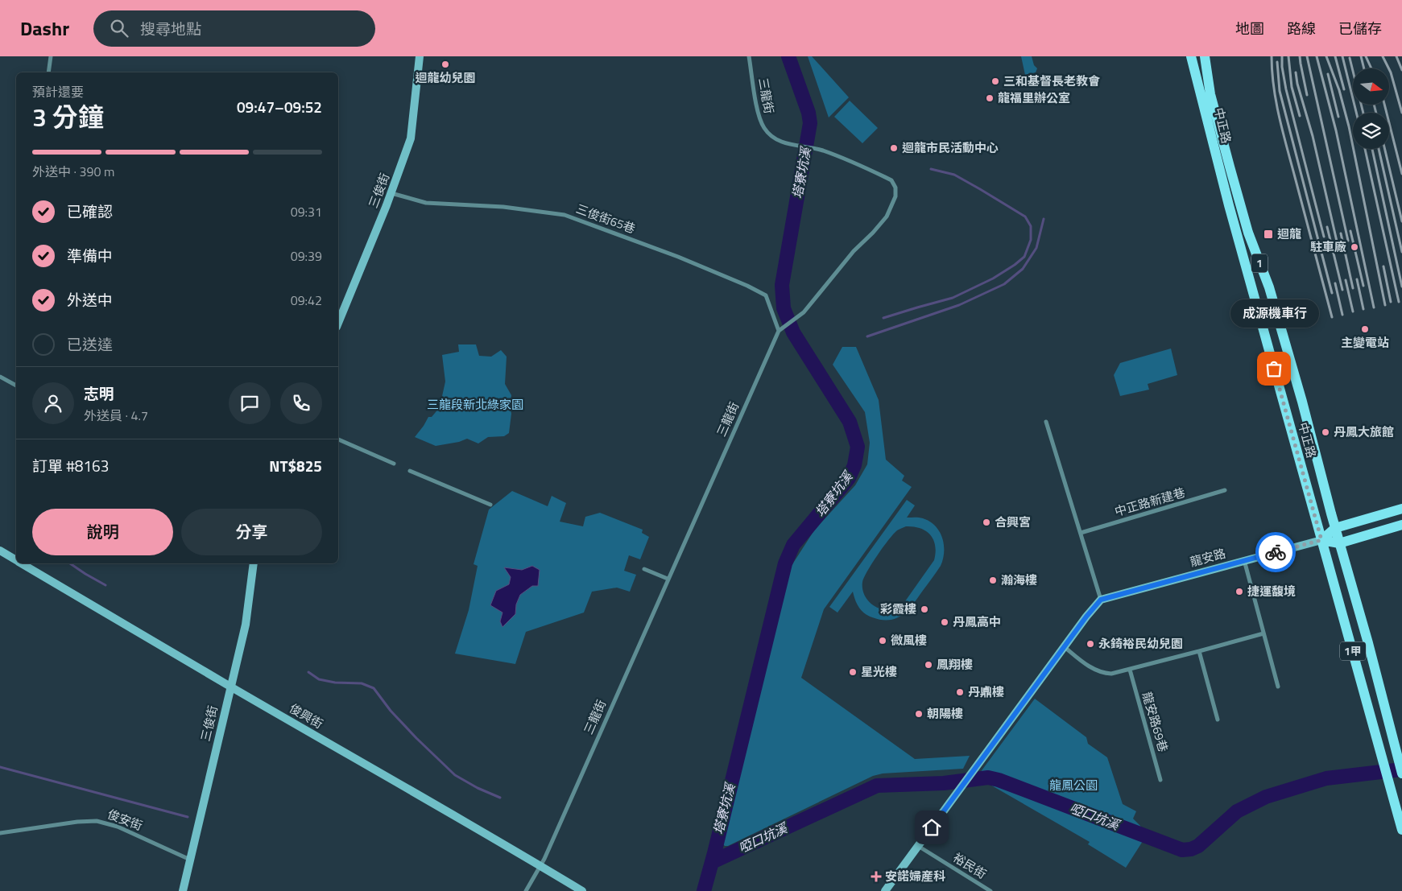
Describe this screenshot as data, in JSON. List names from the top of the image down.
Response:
{
  "streets": {
    "main road": ["中正路", "1", "1甲"],
    "street": [
      "三龍街",
      "三俊街",
      "三俊街65巷",
      "中正路新建巷",
      "龍安路",
      "俊興街",
      "龍安路69巷",
      "俊安街",
      "裕民街"
    ]
  },
  "crossings": [
    ["三龍街", "三俊街65巷"],
    ["三龍街", "俊興街"],
    ["中正路", "龍安路"],
    ["三俊街", "三俊街65巷"],
    ["三俊街", "俊興街"],
    ["三俊街", "俊安街"]
  ],
  "water": ["塔寮坑溪", "啞口坑溪"],
  "parks": ["三龍段新北綠家園", "龍鳳公園"],
  "places": {
    "other": [
      "迴龍幼兒園",
      "三和基督長老教會",
      "龍福里辦公室",
      "迴龍市民活動中心",
      "駐車廠",
      "主變電站",
      "成源機車行",
      "丹鳳大旅館",
      "合興宮",
      "瀚海樓",
      "捷運馥境",
      "彩霞樓",
      "丹鳳高中",
      "微風樓",
      "永錡裕民幼兒園",
      "鳳翔樓",
      "星光樓",
      "丹鼑樓",
      "朝陽樓"
    ],
    "transit": ["迴龍"],
    "health": ["安諾婦産科"]
  },
  "north": "right",
  "page": {
    "header": "Dashr",
    "search": "搜尋地點",
    "nav": ["地圖", "路線", "已儲存"],
    "heading": ["3 分鐘", "預計還要", "09:47–09:52"],
    "panel": [
      "志明",
      "外送員 · 4.7",
      "訂單 #8163",
      "NT$825"
    ],
    "bar": "外送中 · 390 m",
    "list": [
      ["已確認", "09:31"],
      ["準備中", "09:39"],
      ["外送中", "09:42"],
      "已送達"
    ],
    "bubble": "成源機車行",
    "buttons": ["說明", "分享"]
  }
}
